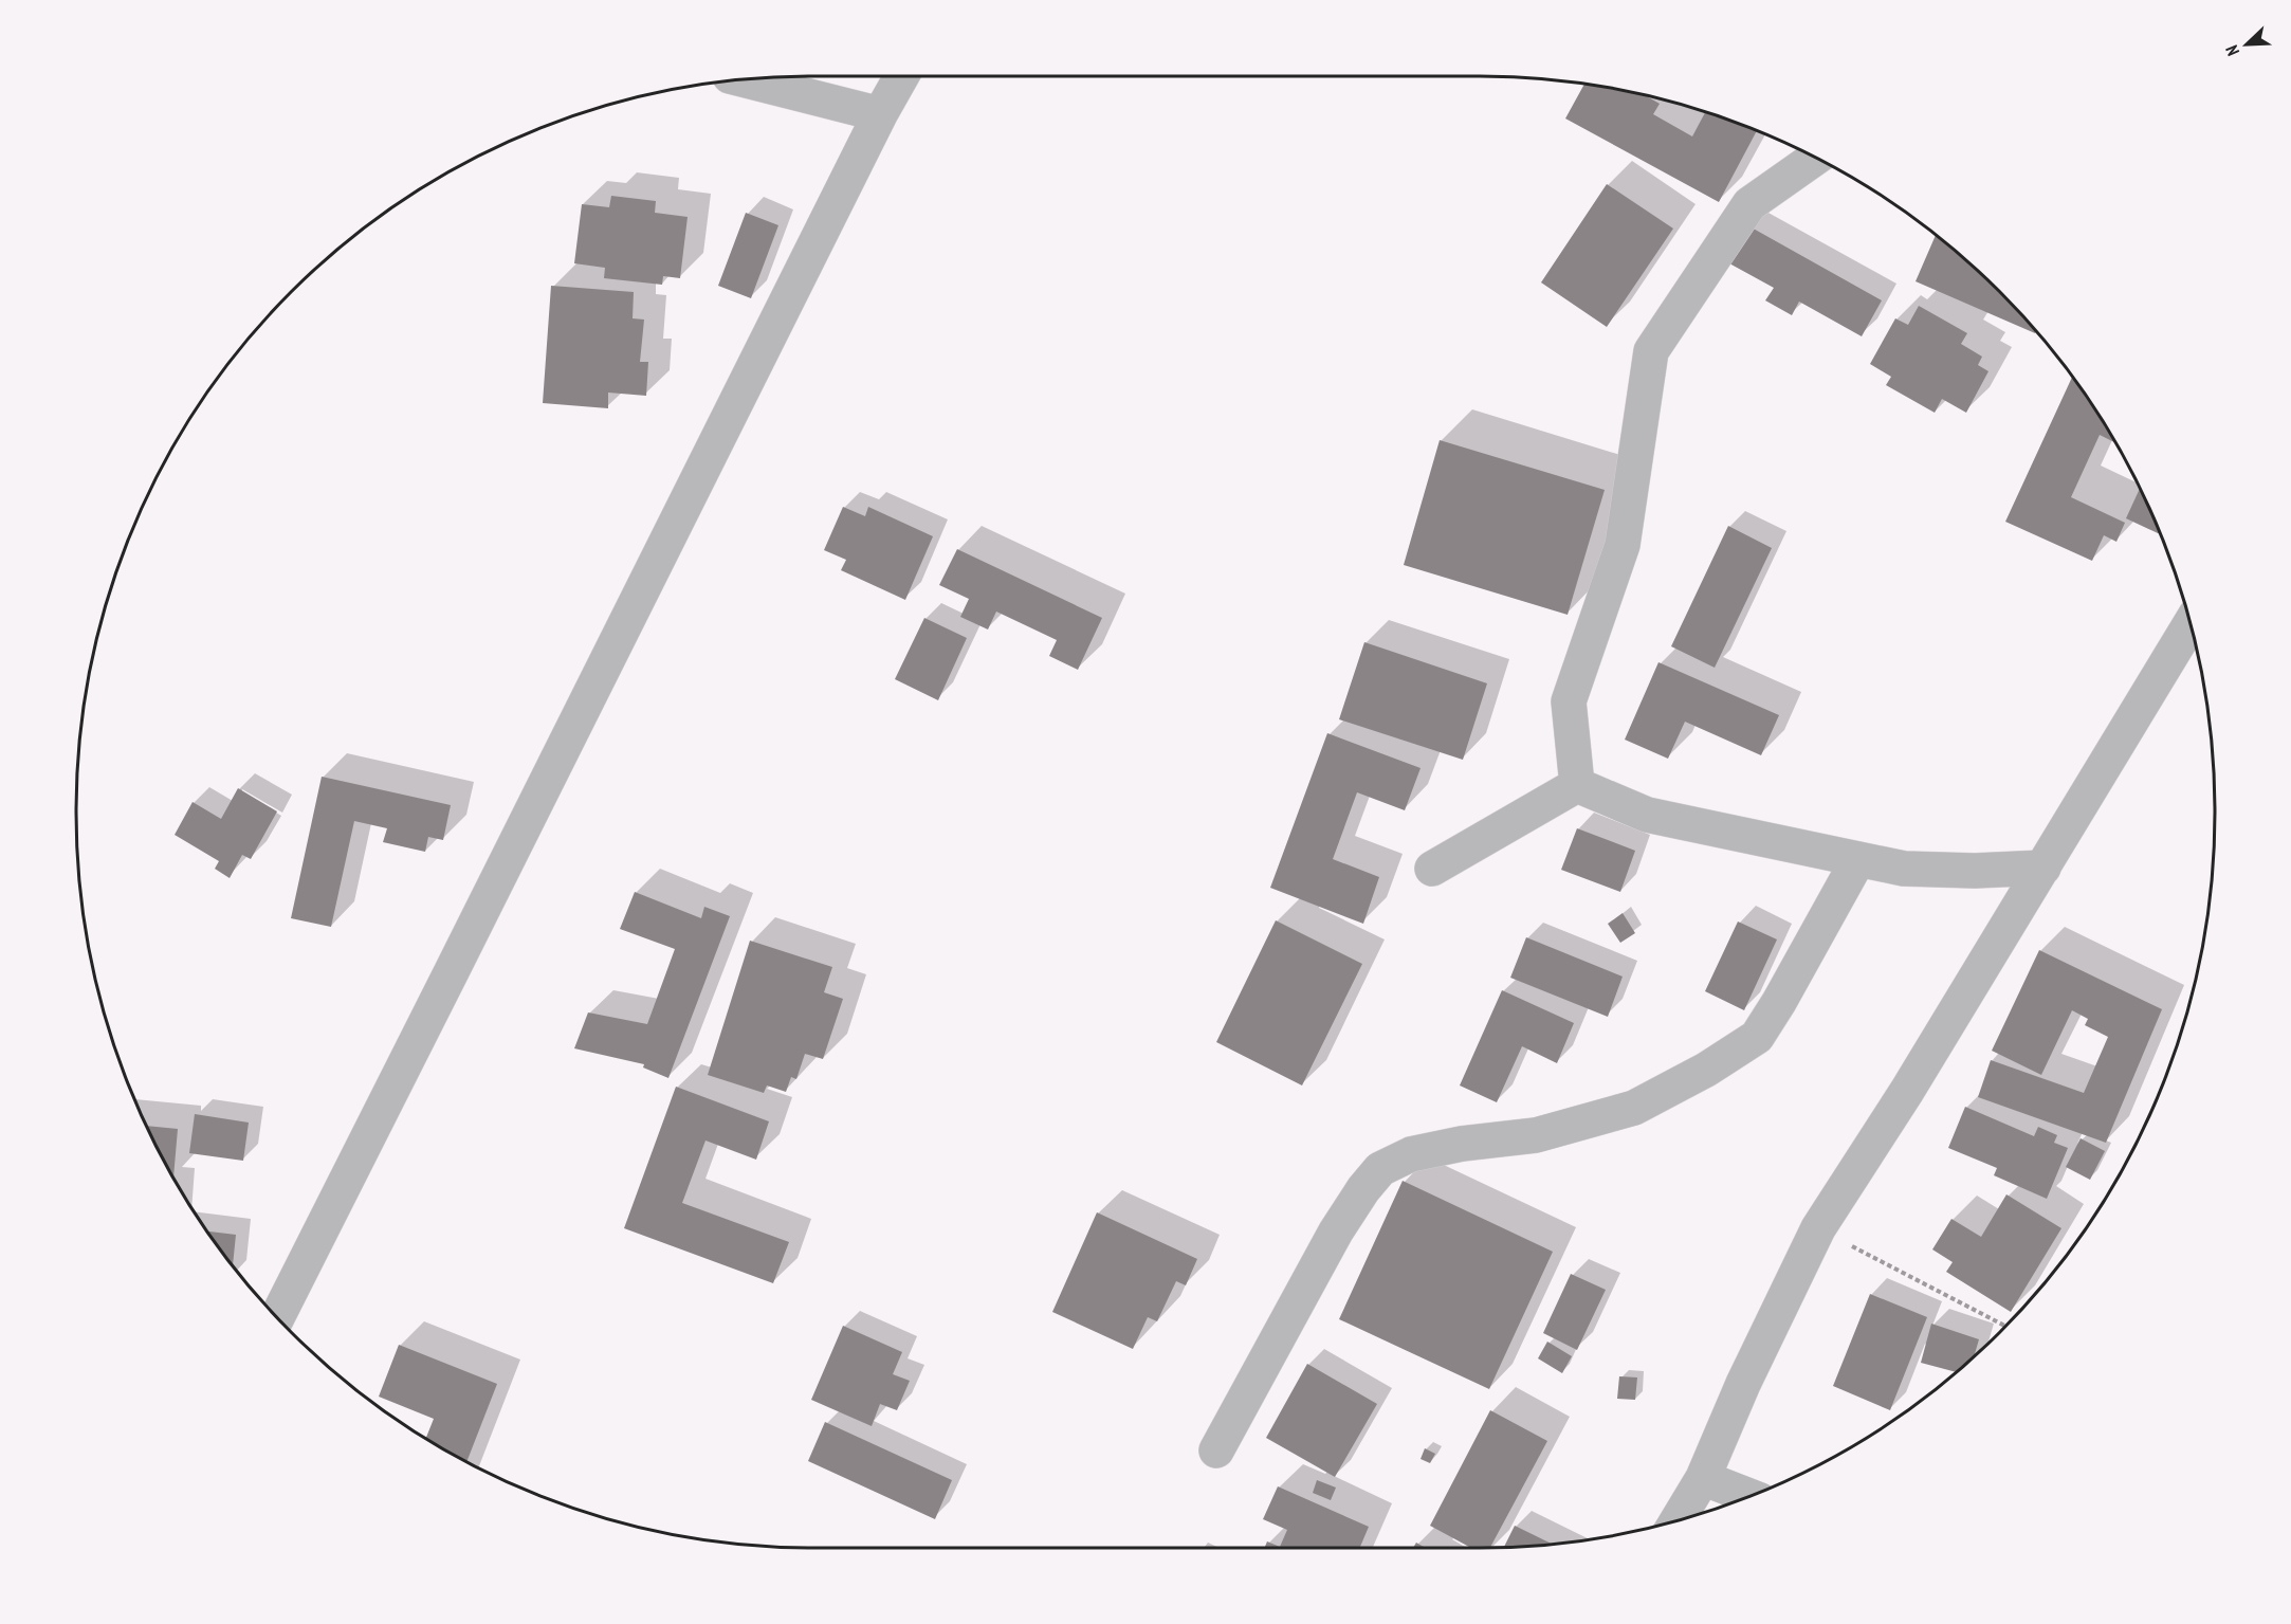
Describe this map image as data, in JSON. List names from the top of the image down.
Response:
{
  "north": "bottom left"
}
